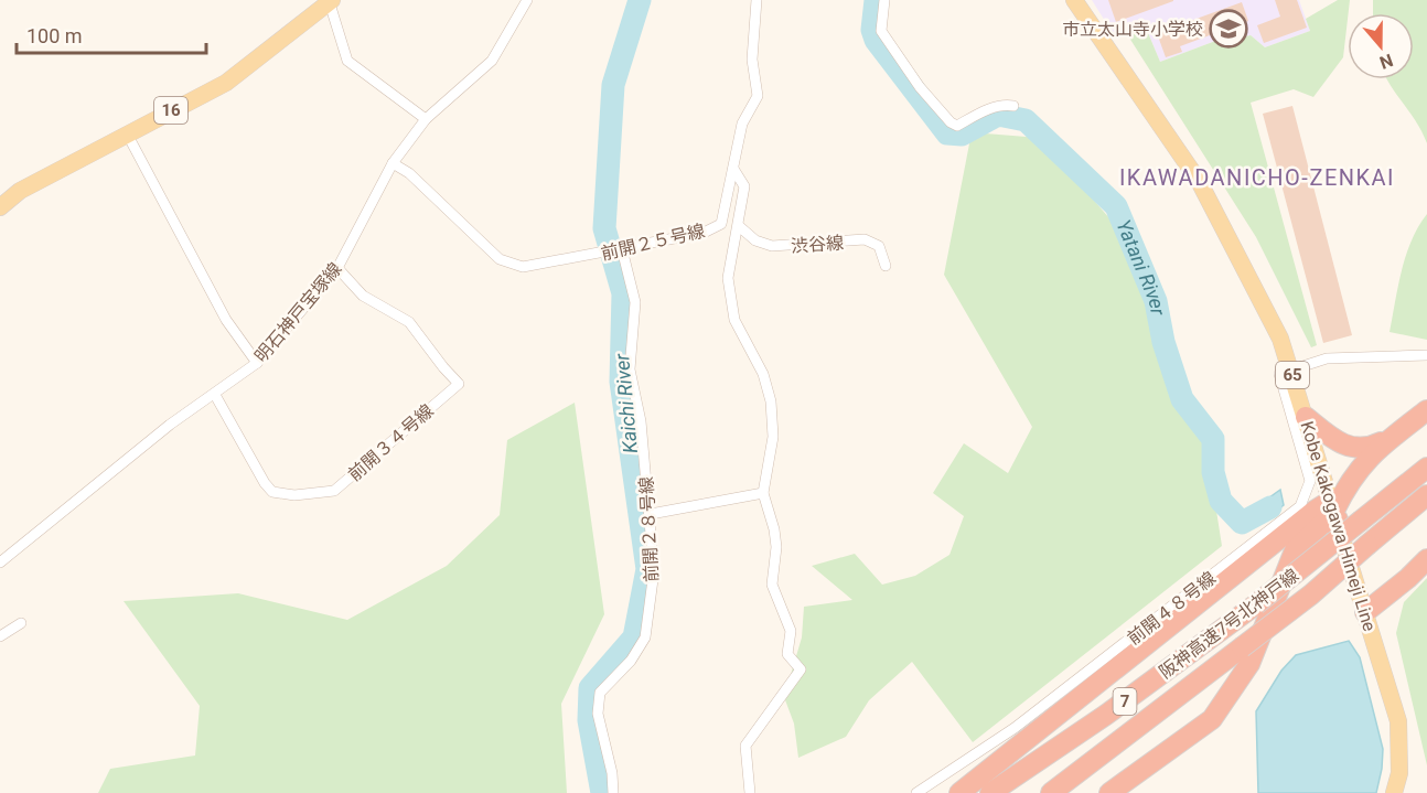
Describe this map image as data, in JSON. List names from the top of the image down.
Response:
{
  "streets": {
    "highway": ["阪神高速7号北神戸線", "7"],
    "main road": ["16", "65", "Kobe Kakogawa Himeji Line"],
    "street": [
      "前開２５号線",
      "渋谷線",
      "明石神戸宝塚線",
      "前開３４号線",
      "前開２８号線",
      "前開４８号線"
    ]
  },
  "crossings": [
    ["前開２５号線", "明石神戸宝塚線"],
    ["前開２５号線", "前開２８号線"],
    ["明石神戸宝塚線", "前開３４号線"],
    ["Kobe Kakogawa Himeji Line", "前開４８号線"]
  ],
  "districts": ["IKAWADANICHO-ZENKAI"],
  "water": ["Yatani River", "Kaichi River"],
  "places": {
    "school or university": ["市立太山寺小学校"]
  },
  "scale_bar": "100 m",
  "north": "bottom"
}
